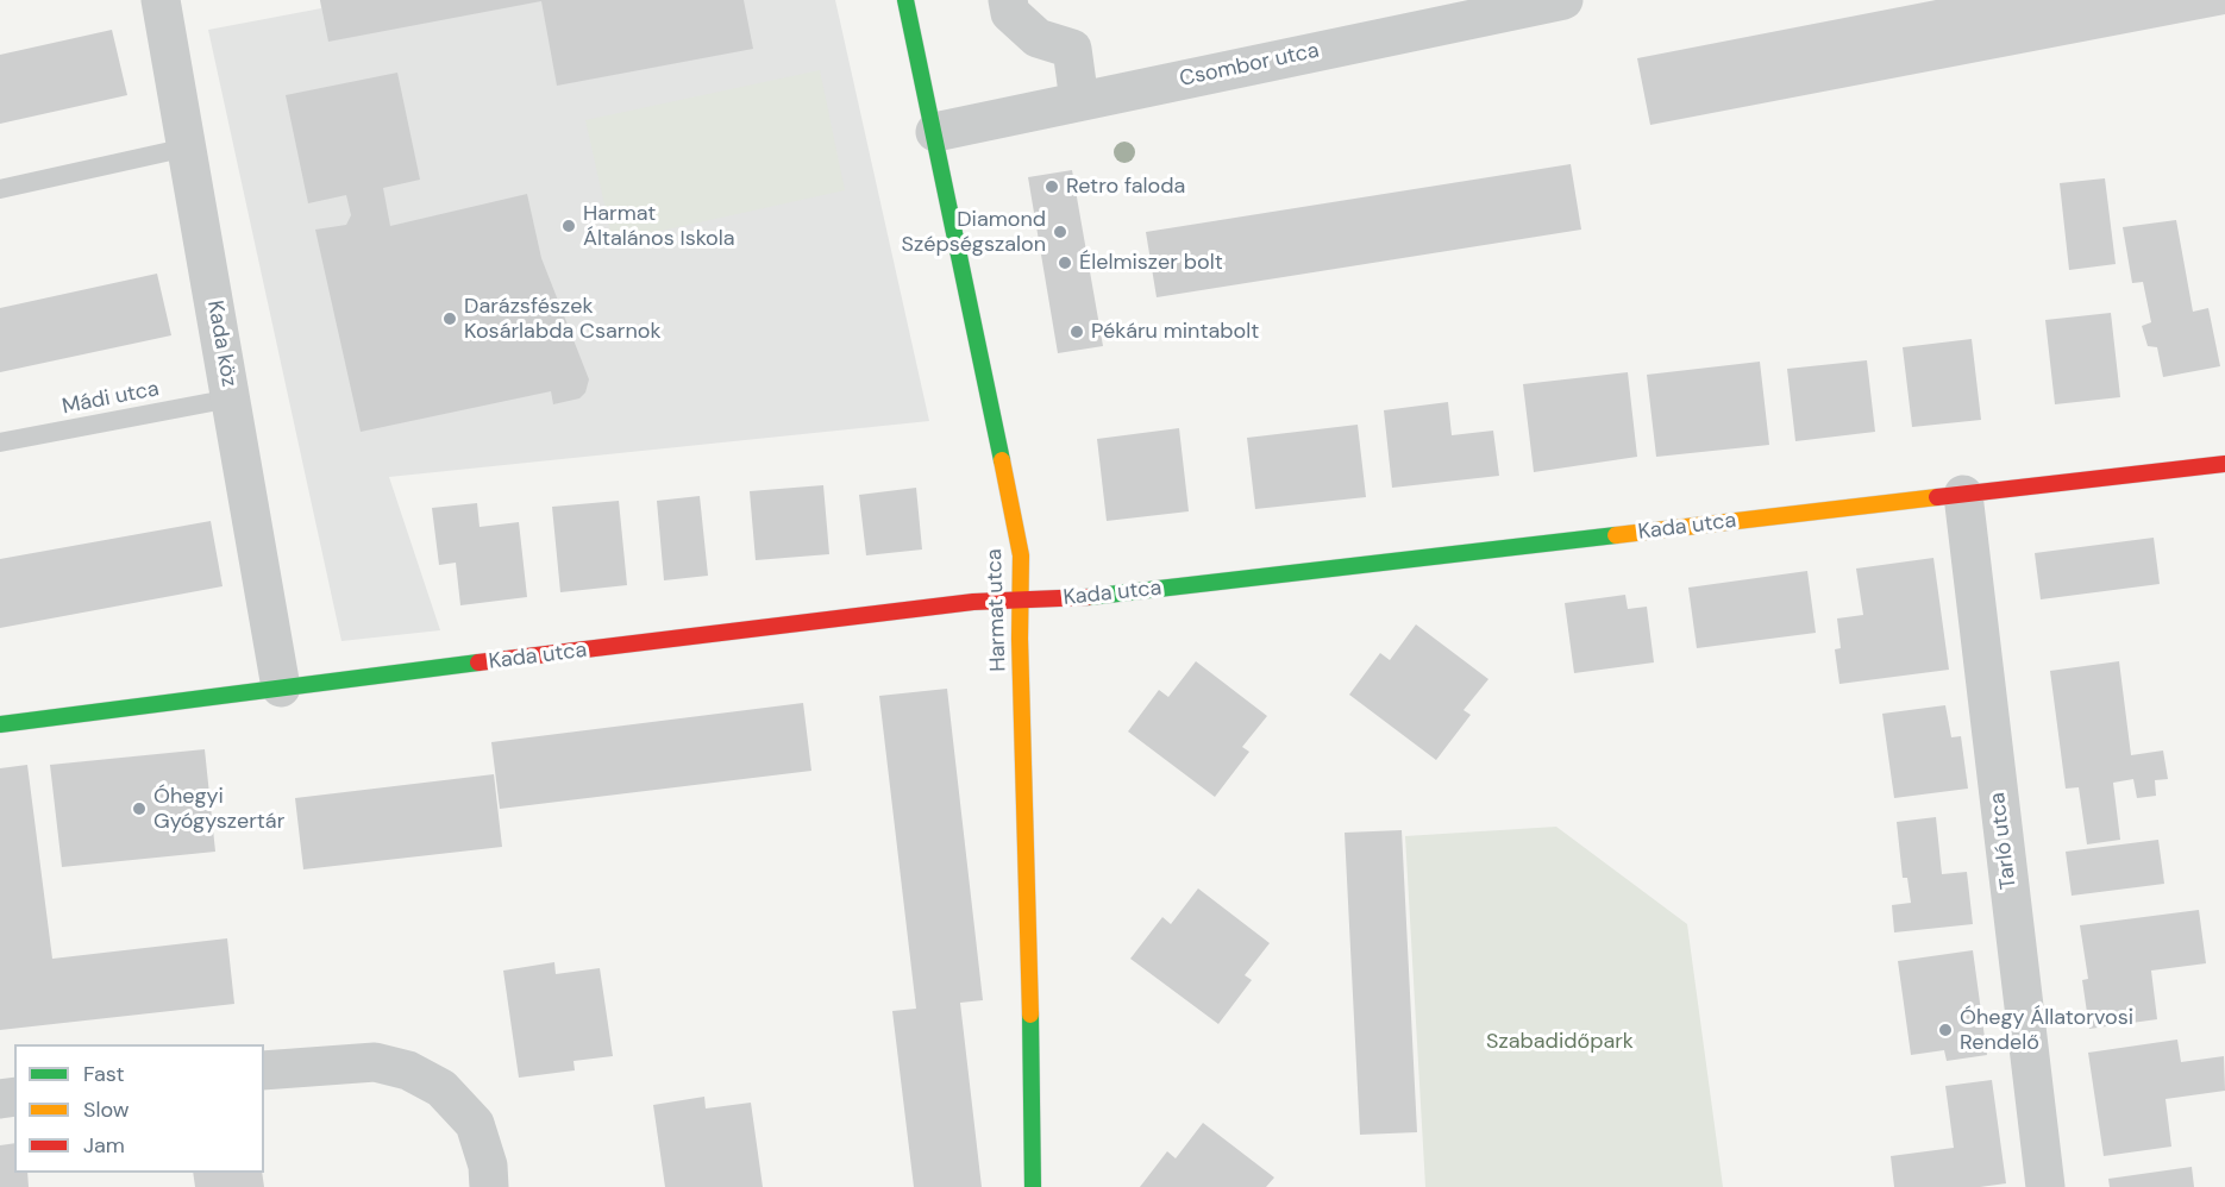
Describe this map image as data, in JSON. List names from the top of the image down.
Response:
{
  "streets": {
    "street": [
      "Csombor utca",
      "Kada köz",
      "Kada utca",
      "Harmat utca",
      "Tarló utca"
    ],
    "lane": ["Mádi utca"]
  },
  "crossings": [
    ["Csombor utca", "Harmat utca"],
    ["Kada köz", "Mádi utca"],
    ["Kada köz", "Kada utca"],
    ["Kada utca", "Harmat utca"],
    ["Kada utca", "Tarló utca"]
  ],
  "parks": ["Szabadidőpark"],
  "places": [
    "Retro faloda",
    "Harmat Általános Iskola",
    "Diamond Szépségszalon",
    "Élelmiszer bolt",
    "Darázsfészek Kosárlabda Csarnok",
    "Pékáru mintabolt",
    "Óhegyi Gyógyszertár",
    "Óhegy Állatorvosi Rendelő"
  ],
  "legend": ["Fast", "Slow", "Jam"]
}
